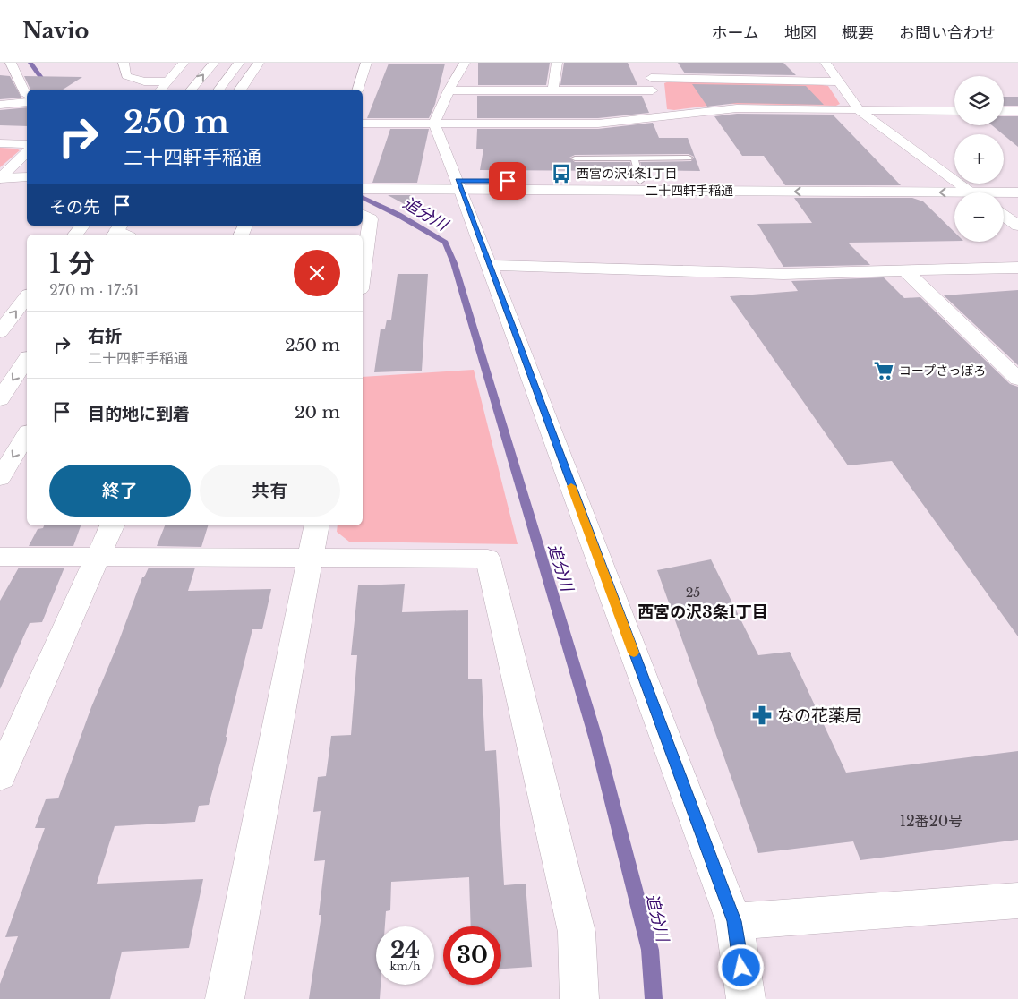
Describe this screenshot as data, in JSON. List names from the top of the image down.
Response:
{
  "streets": {
    "street": ["二十四軒手稲通"]
  },
  "districts": ["西宮の沢3条1丁目"],
  "water": ["追分川"],
  "places": {
    "bus stop": ["西宮の沢4条1丁目"],
    "supermarket": ["コープさっぽろ"],
    "pharmacy": ["なの花薬局"]
  },
  "house_numbers": ["25", "12番20号"],
  "page": {
    "header": "Navio",
    "nav": [
      "ホーム",
      "地図",
      "概要",
      "お問い合わせ"
    ],
    "map_buttons": ["+", "−"],
    "turn": ["250 m", "二十四軒手稲通"],
    "then": "その先",
    "heading": ["1 分", "270 m · 17:51"],
    "list": [
      {
        "name": "右折",
        "note": "二十四軒手稲通",
        "value": "250 m"
      },
      {
        "name": "目的地に到着",
        "value": "20 m"
      }
    ],
    "buttons": ["終了", "共有"],
    "speed": "24 km/h",
    "limit": "30"
  }
}
